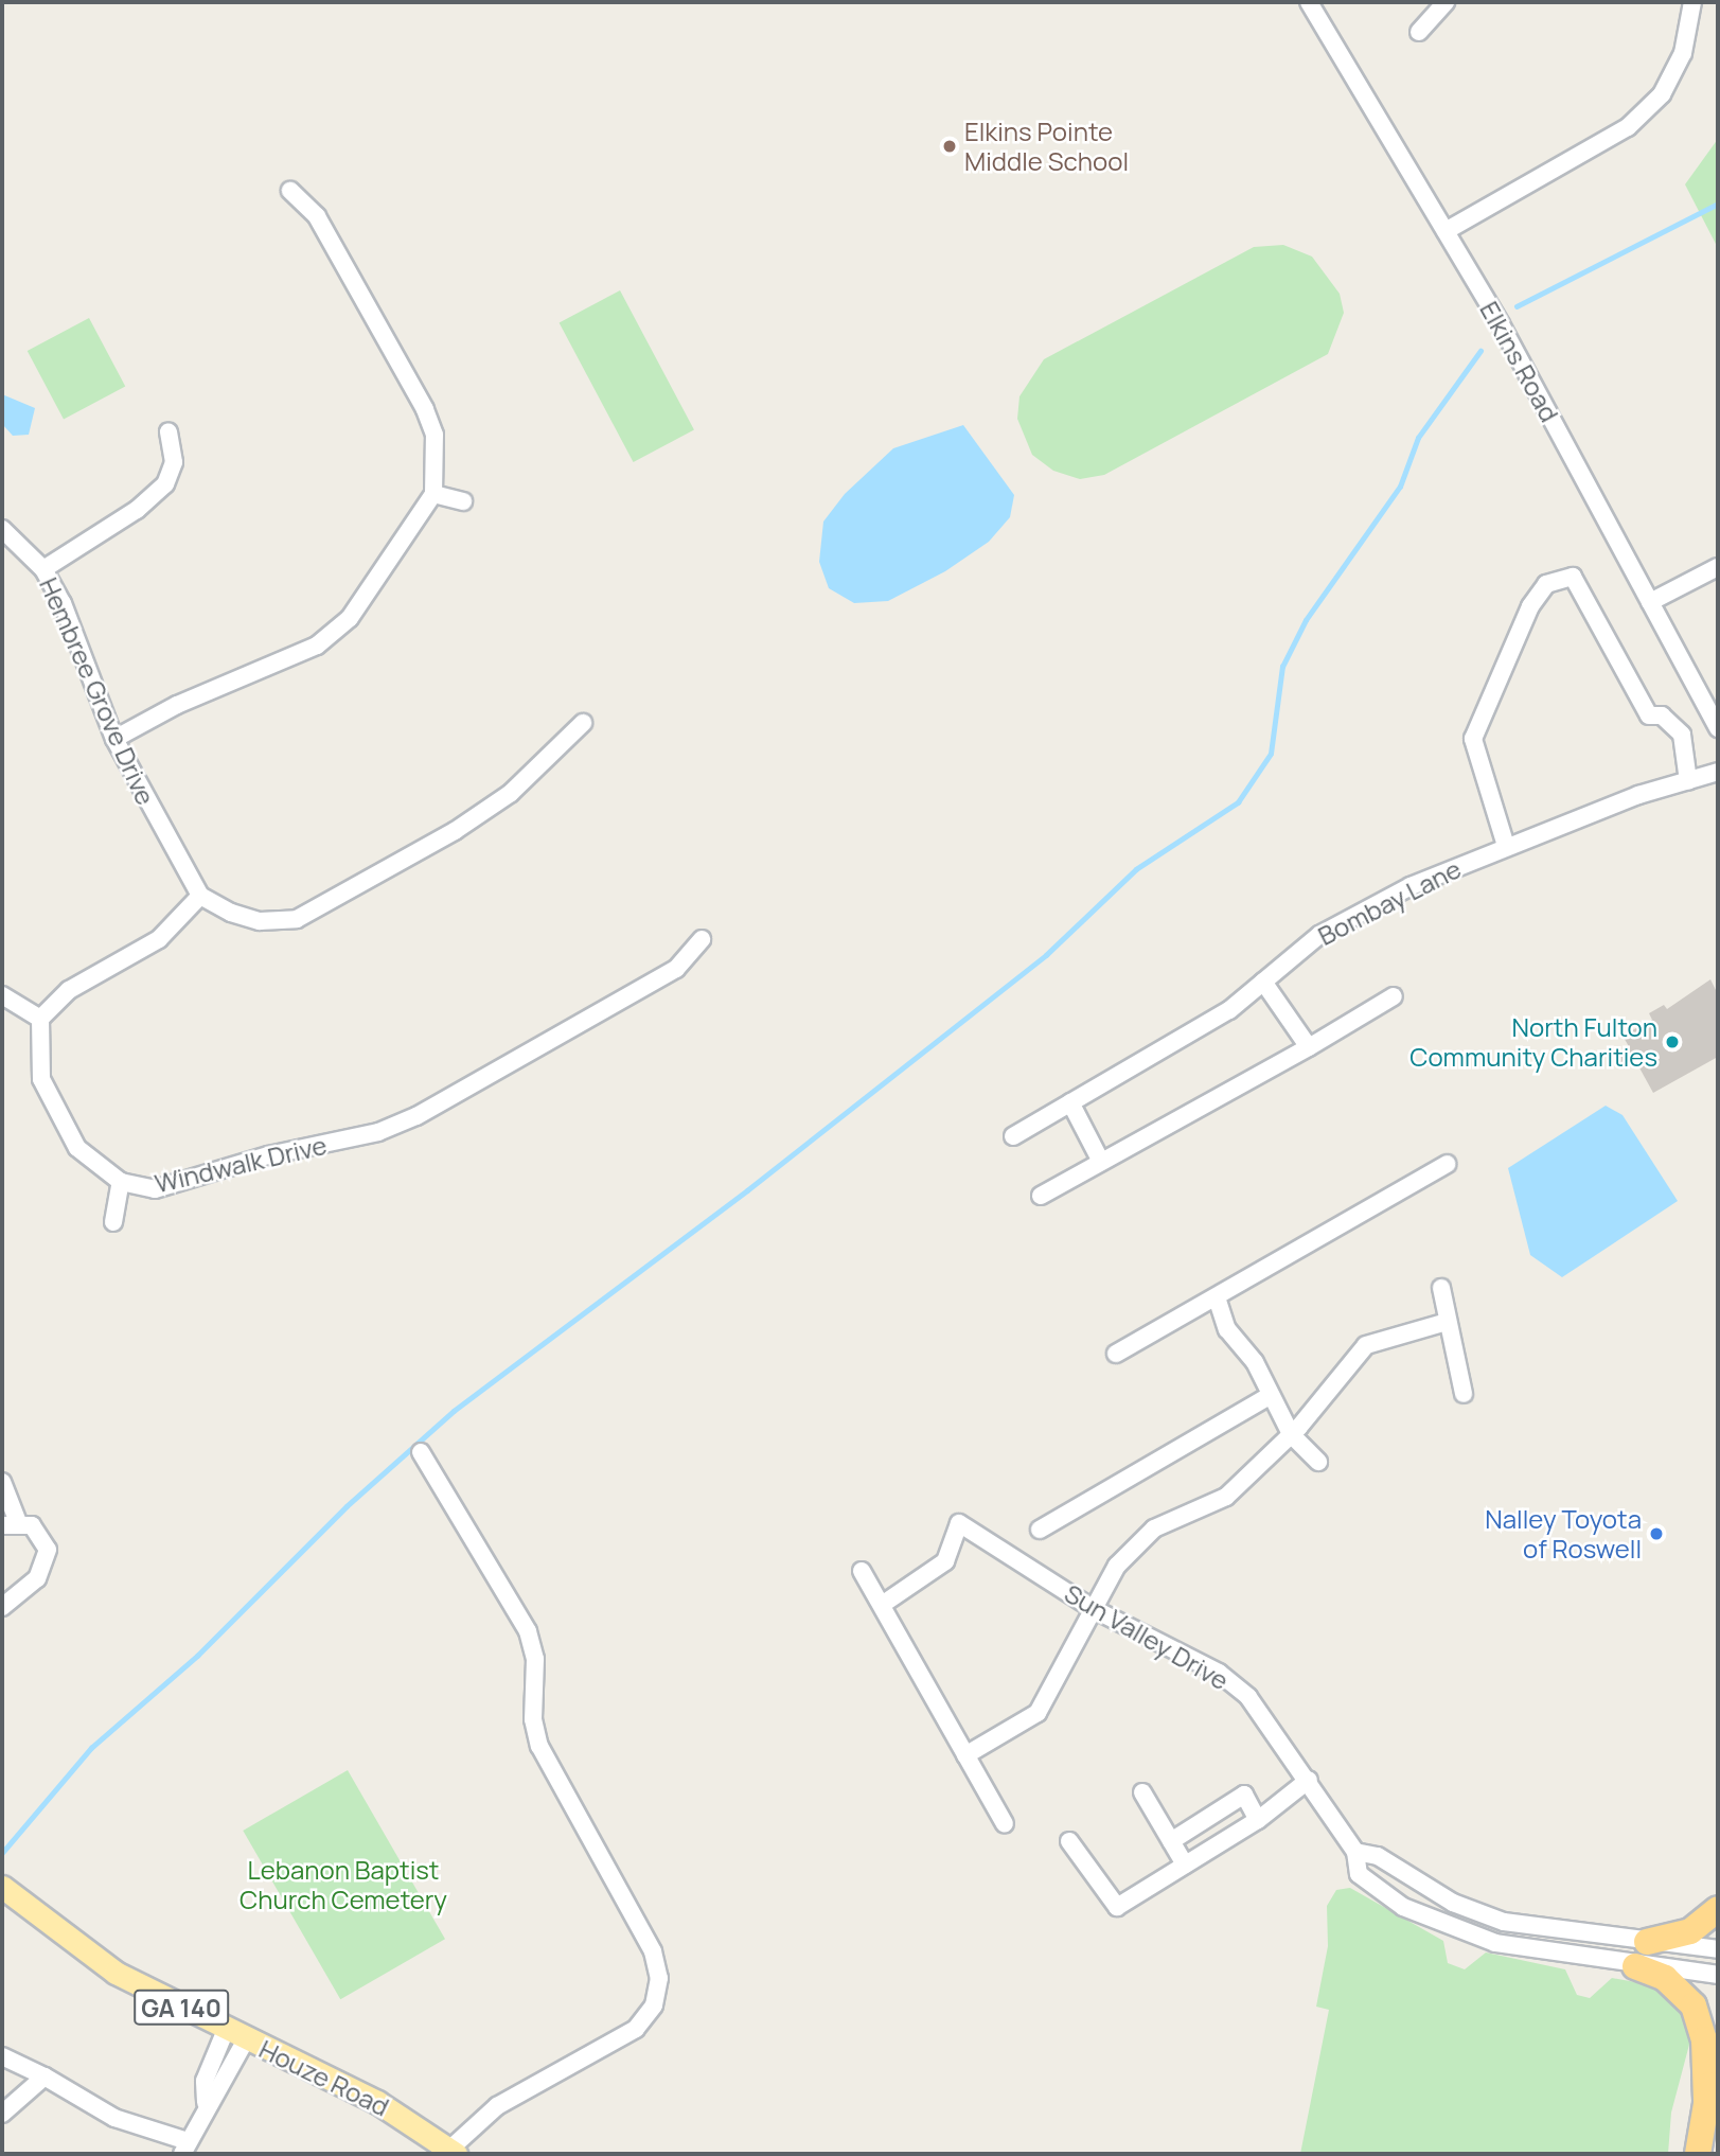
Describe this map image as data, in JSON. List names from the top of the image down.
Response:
{
  "streets": {
    "main road": ["GA 140", "Houze Road"],
    "street": [
      "Elkins Road",
      "Hembree Grove Drive",
      "Bombay Lane",
      "Windwalk Drive",
      "Sun Valley Drive"
    ]
  },
  "parks": ["Lebanon Baptist Church Cemetery"],
  "places": ["Elkins Pointe Middle School", "North Fulton Community Charities", "Nalley Toyota of Roswell"]
}
